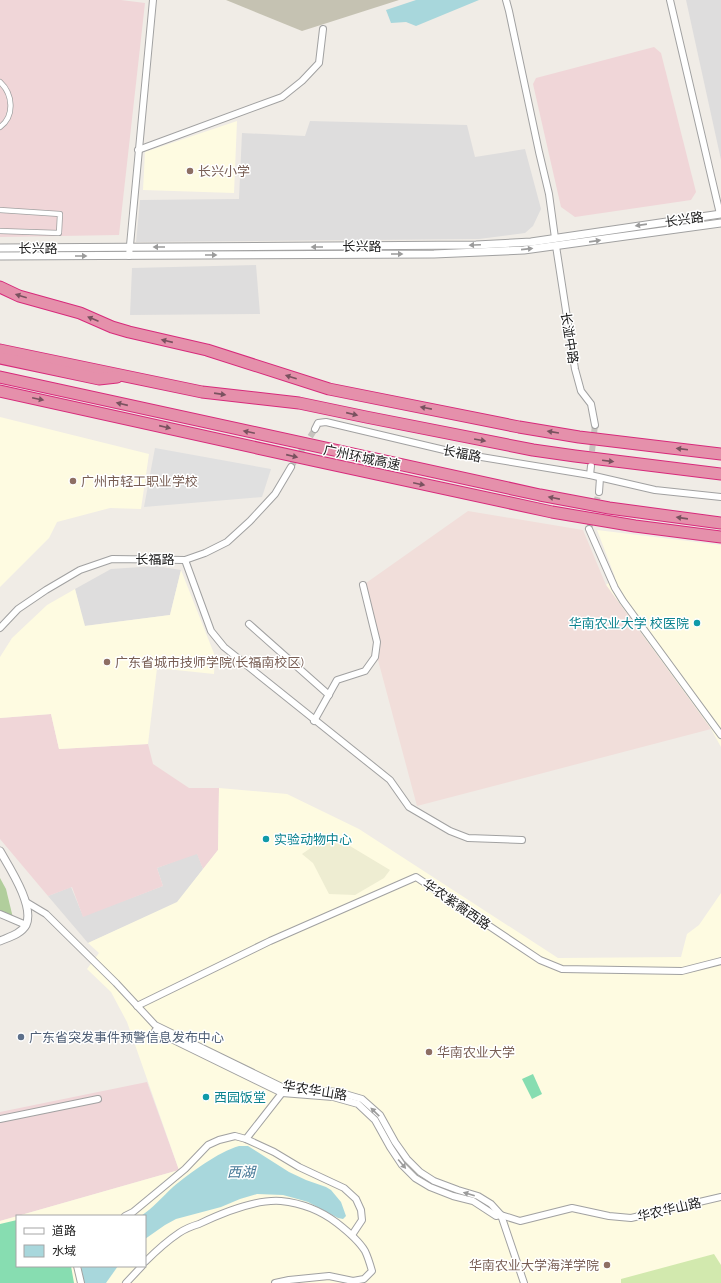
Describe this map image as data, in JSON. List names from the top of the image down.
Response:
{
  "streets": {
    "highway": ["广州环城高速"],
    "street": [
      "长兴路",
      "长湴中路",
      "长福路",
      "华农紫薇西路",
      "华农华山路"
    ]
  },
  "crossings": [
    ["长兴路", "长湴中路"],
    ["华农紫薇西路", "华农华山路"]
  ],
  "water": ["西湖"],
  "places": [
    "长兴小学",
    "广州市轻工职业学校",
    "华南农业大学 校医院",
    "广东省城市技师学院(长福南校区)",
    "实验动物中心",
    "广东省突发事件预警信息发布中心",
    "华南农业大学",
    "西园饭堂",
    "华南农业大学海洋学院"
  ],
  "legend": ["道路", "水域"]
}
